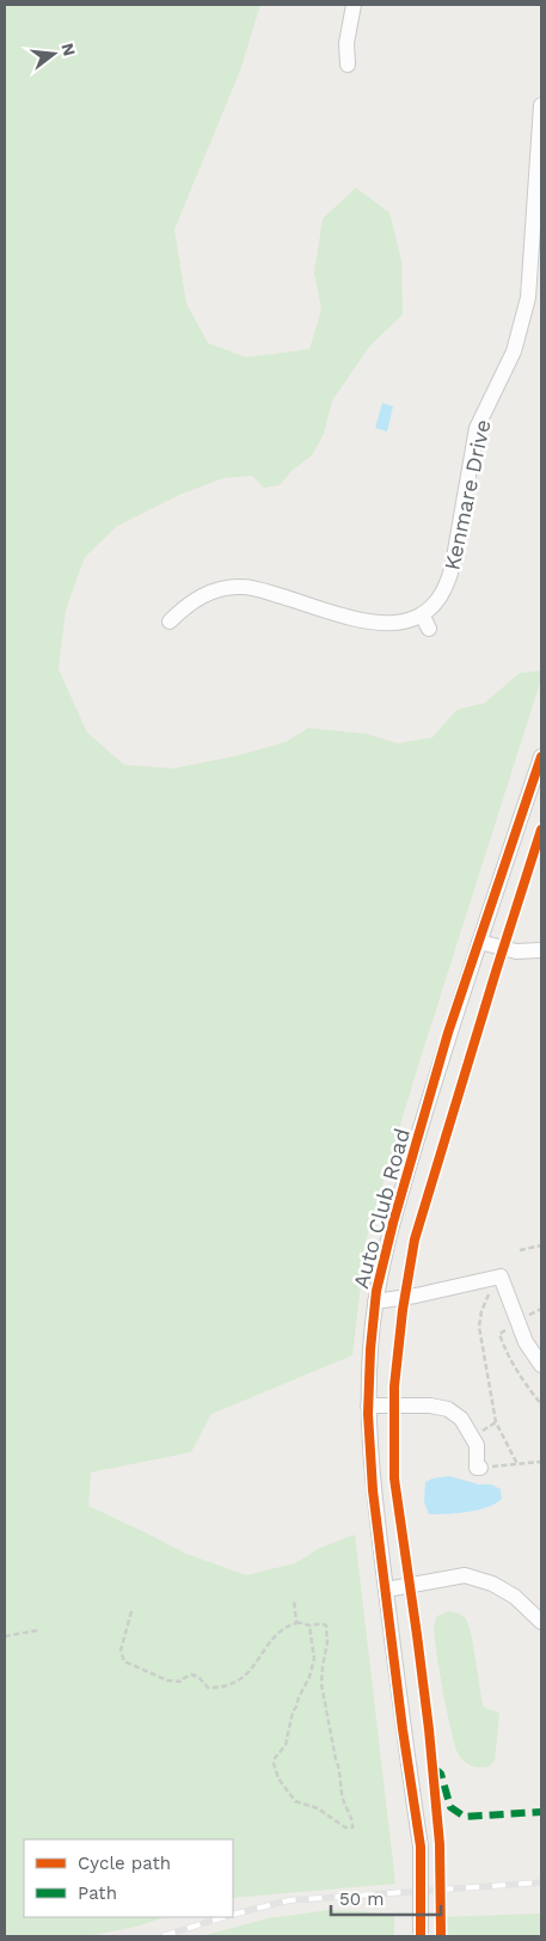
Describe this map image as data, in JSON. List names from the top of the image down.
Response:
{
  "streets": {
    "street": ["Kenmare Drive", "Auto Club Road"]
  },
  "legend": ["Cycle path", "Path"],
  "scale_bar": "50 m",
  "north": "right"
}
